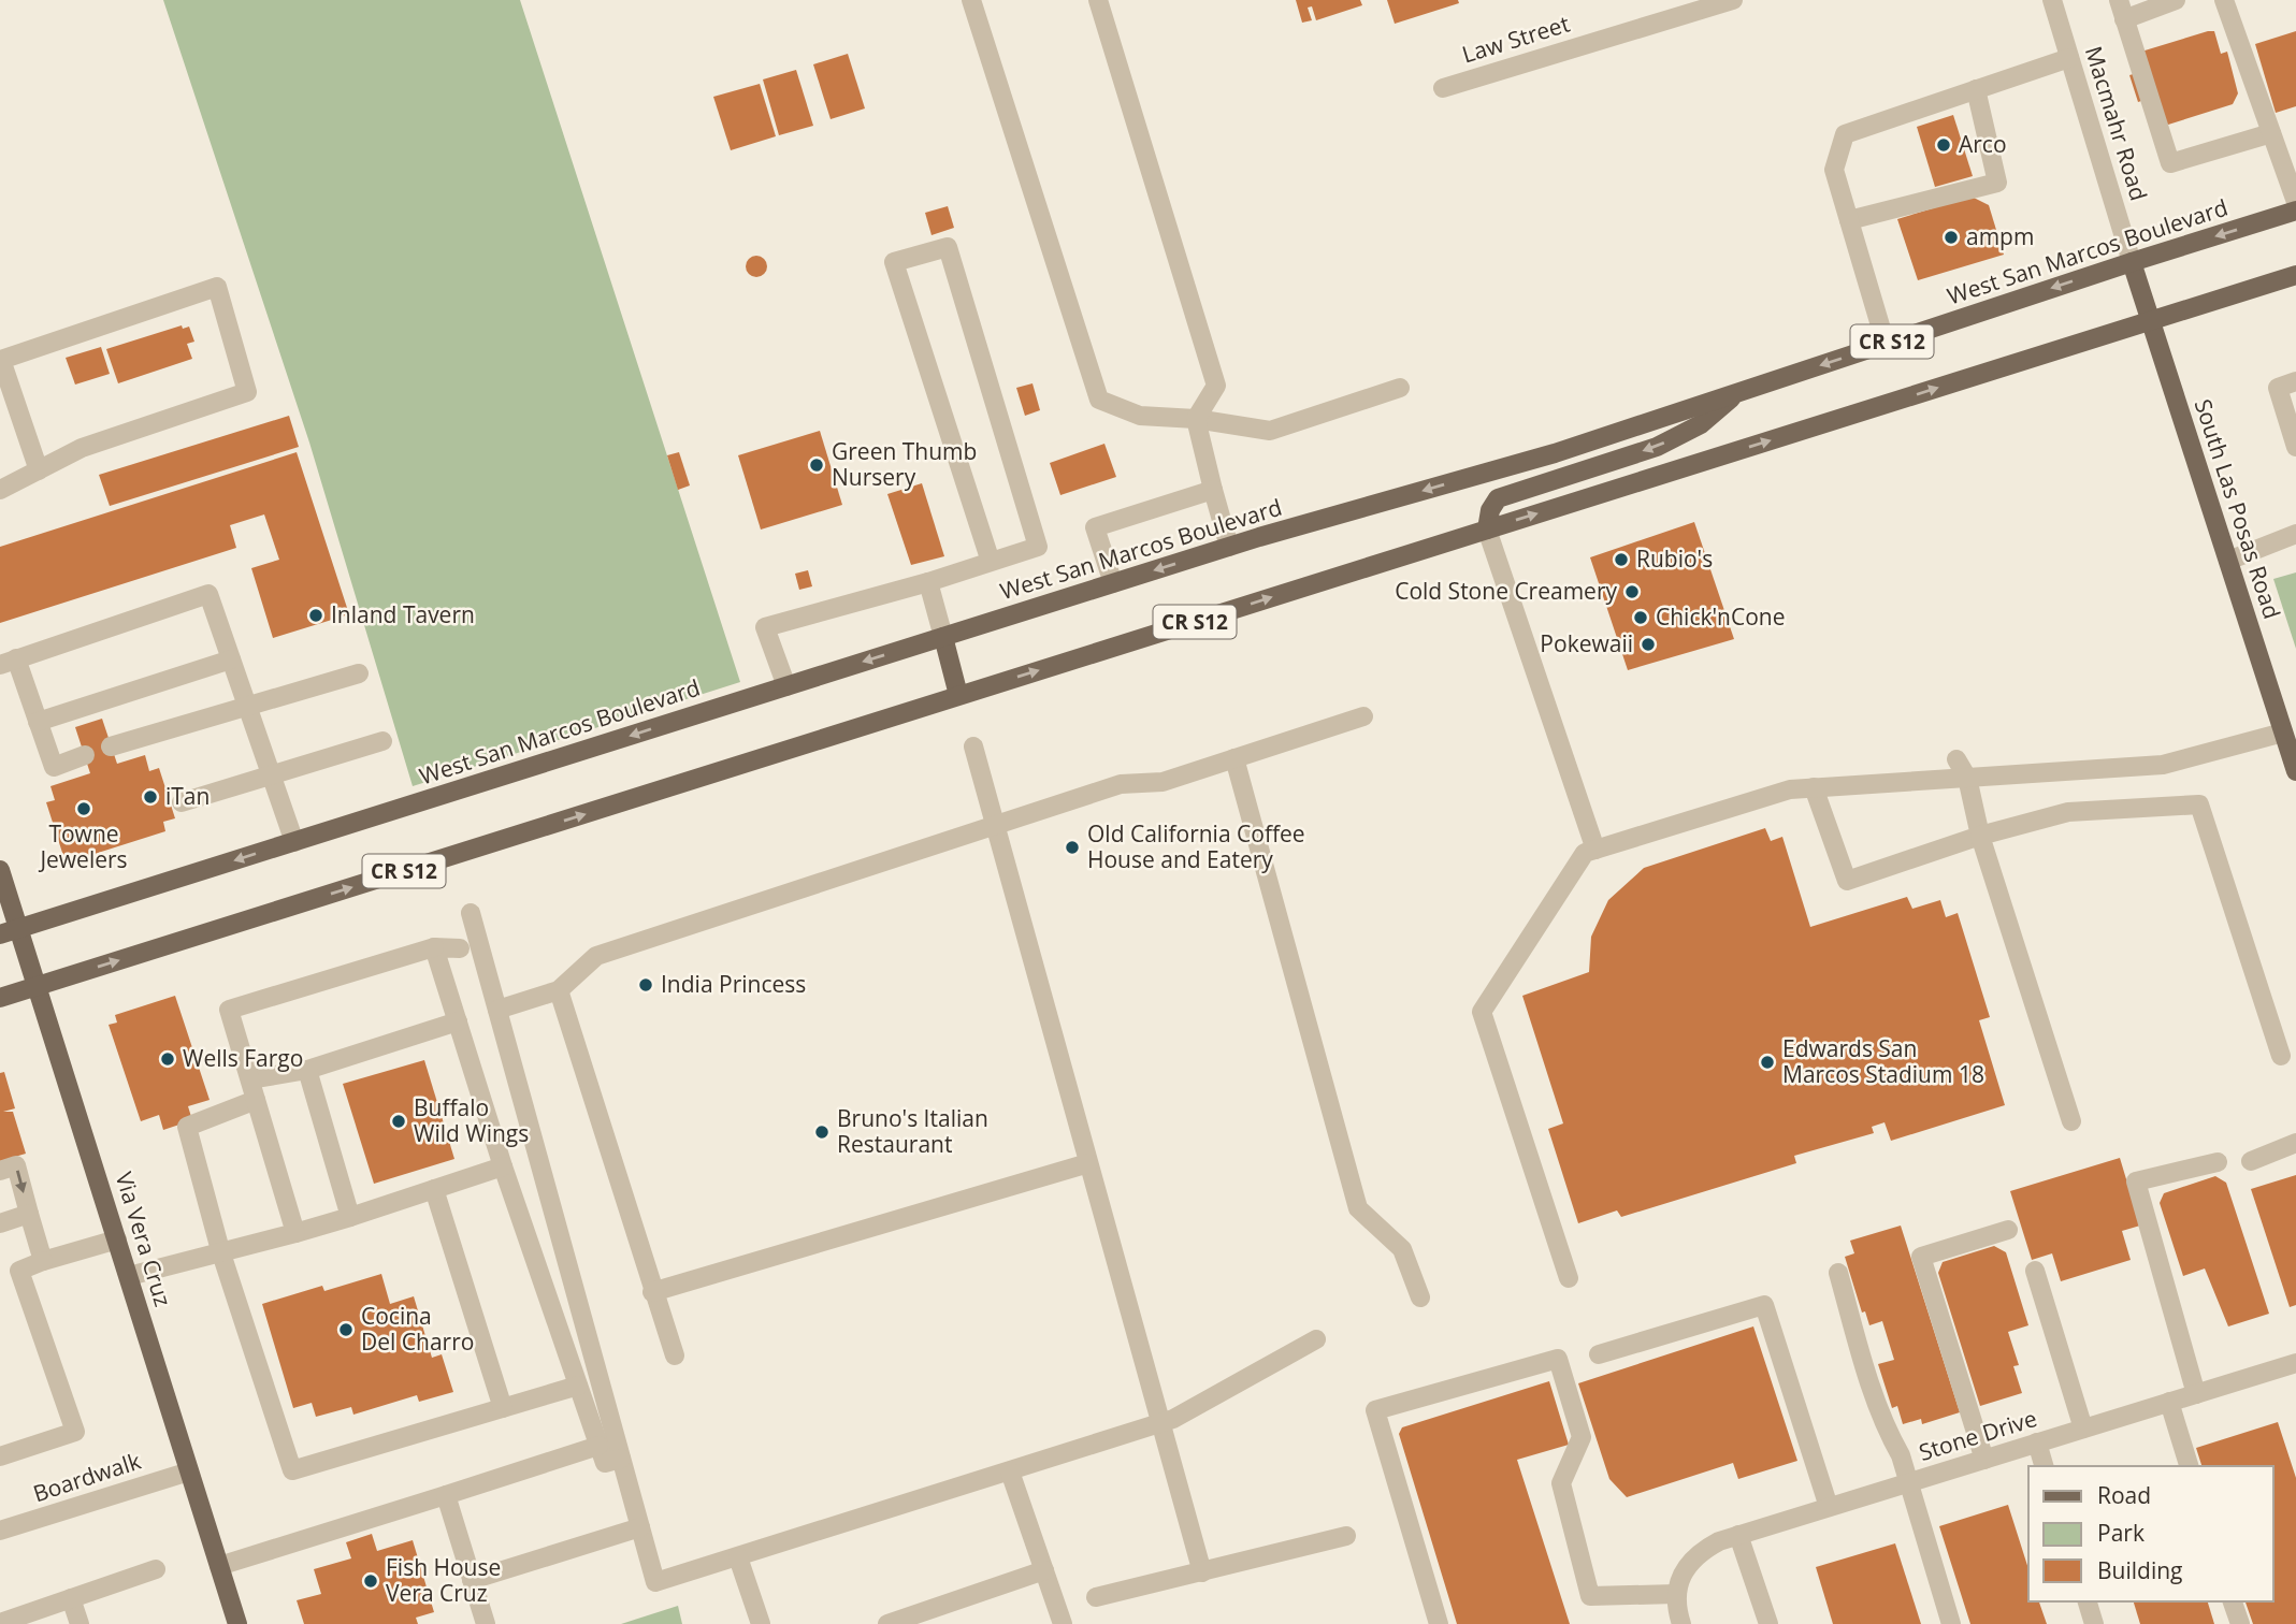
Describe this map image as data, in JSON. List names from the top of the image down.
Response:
{
  "streets": {
    "main road": [
      "West San Marcos Boulevard",
      "CR S12",
      "South Las Posas Road",
      "Via Vera Cruz"
    ],
    "street": [
      "Law Street",
      "Macmahr Road",
      "Stone Drive",
      "Boardwalk"
    ]
  },
  "crossings": [
    ["Macmahr Road", "West San Marcos Boulevard"],
    ["Macmahr Road", "South Las Posas Road"],
    ["West San Marcos Boulevard", "South Las Posas Road"],
    ["West San Marcos Boulevard", "Via Vera Cruz"],
    ["CR S12", "South Las Posas Road"],
    ["CR S12", "Via Vera Cruz"],
    ["Via Vera Cruz", "Boardwalk"]
  ],
  "places": [
    "Arco",
    "ampm",
    "Green Thumb Nursery",
    "Rubio's",
    "Cold Stone Creamery",
    "Inland Tavern",
    "Chick'nCone",
    "Pokewaii",
    "iTan",
    "Towne Jewelers",
    "Old California Coffee House and Eatery",
    "India Princess",
    "Wells Fargo",
    "Edwards San Marcos Stadium 18",
    "Buffalo Wild Wings",
    "Bruno's Italian Restaurant",
    "Cocina Del Charro",
    "Fish House Vera Cruz"
  ],
  "legend": ["Road", "Park", "Building"]
}
